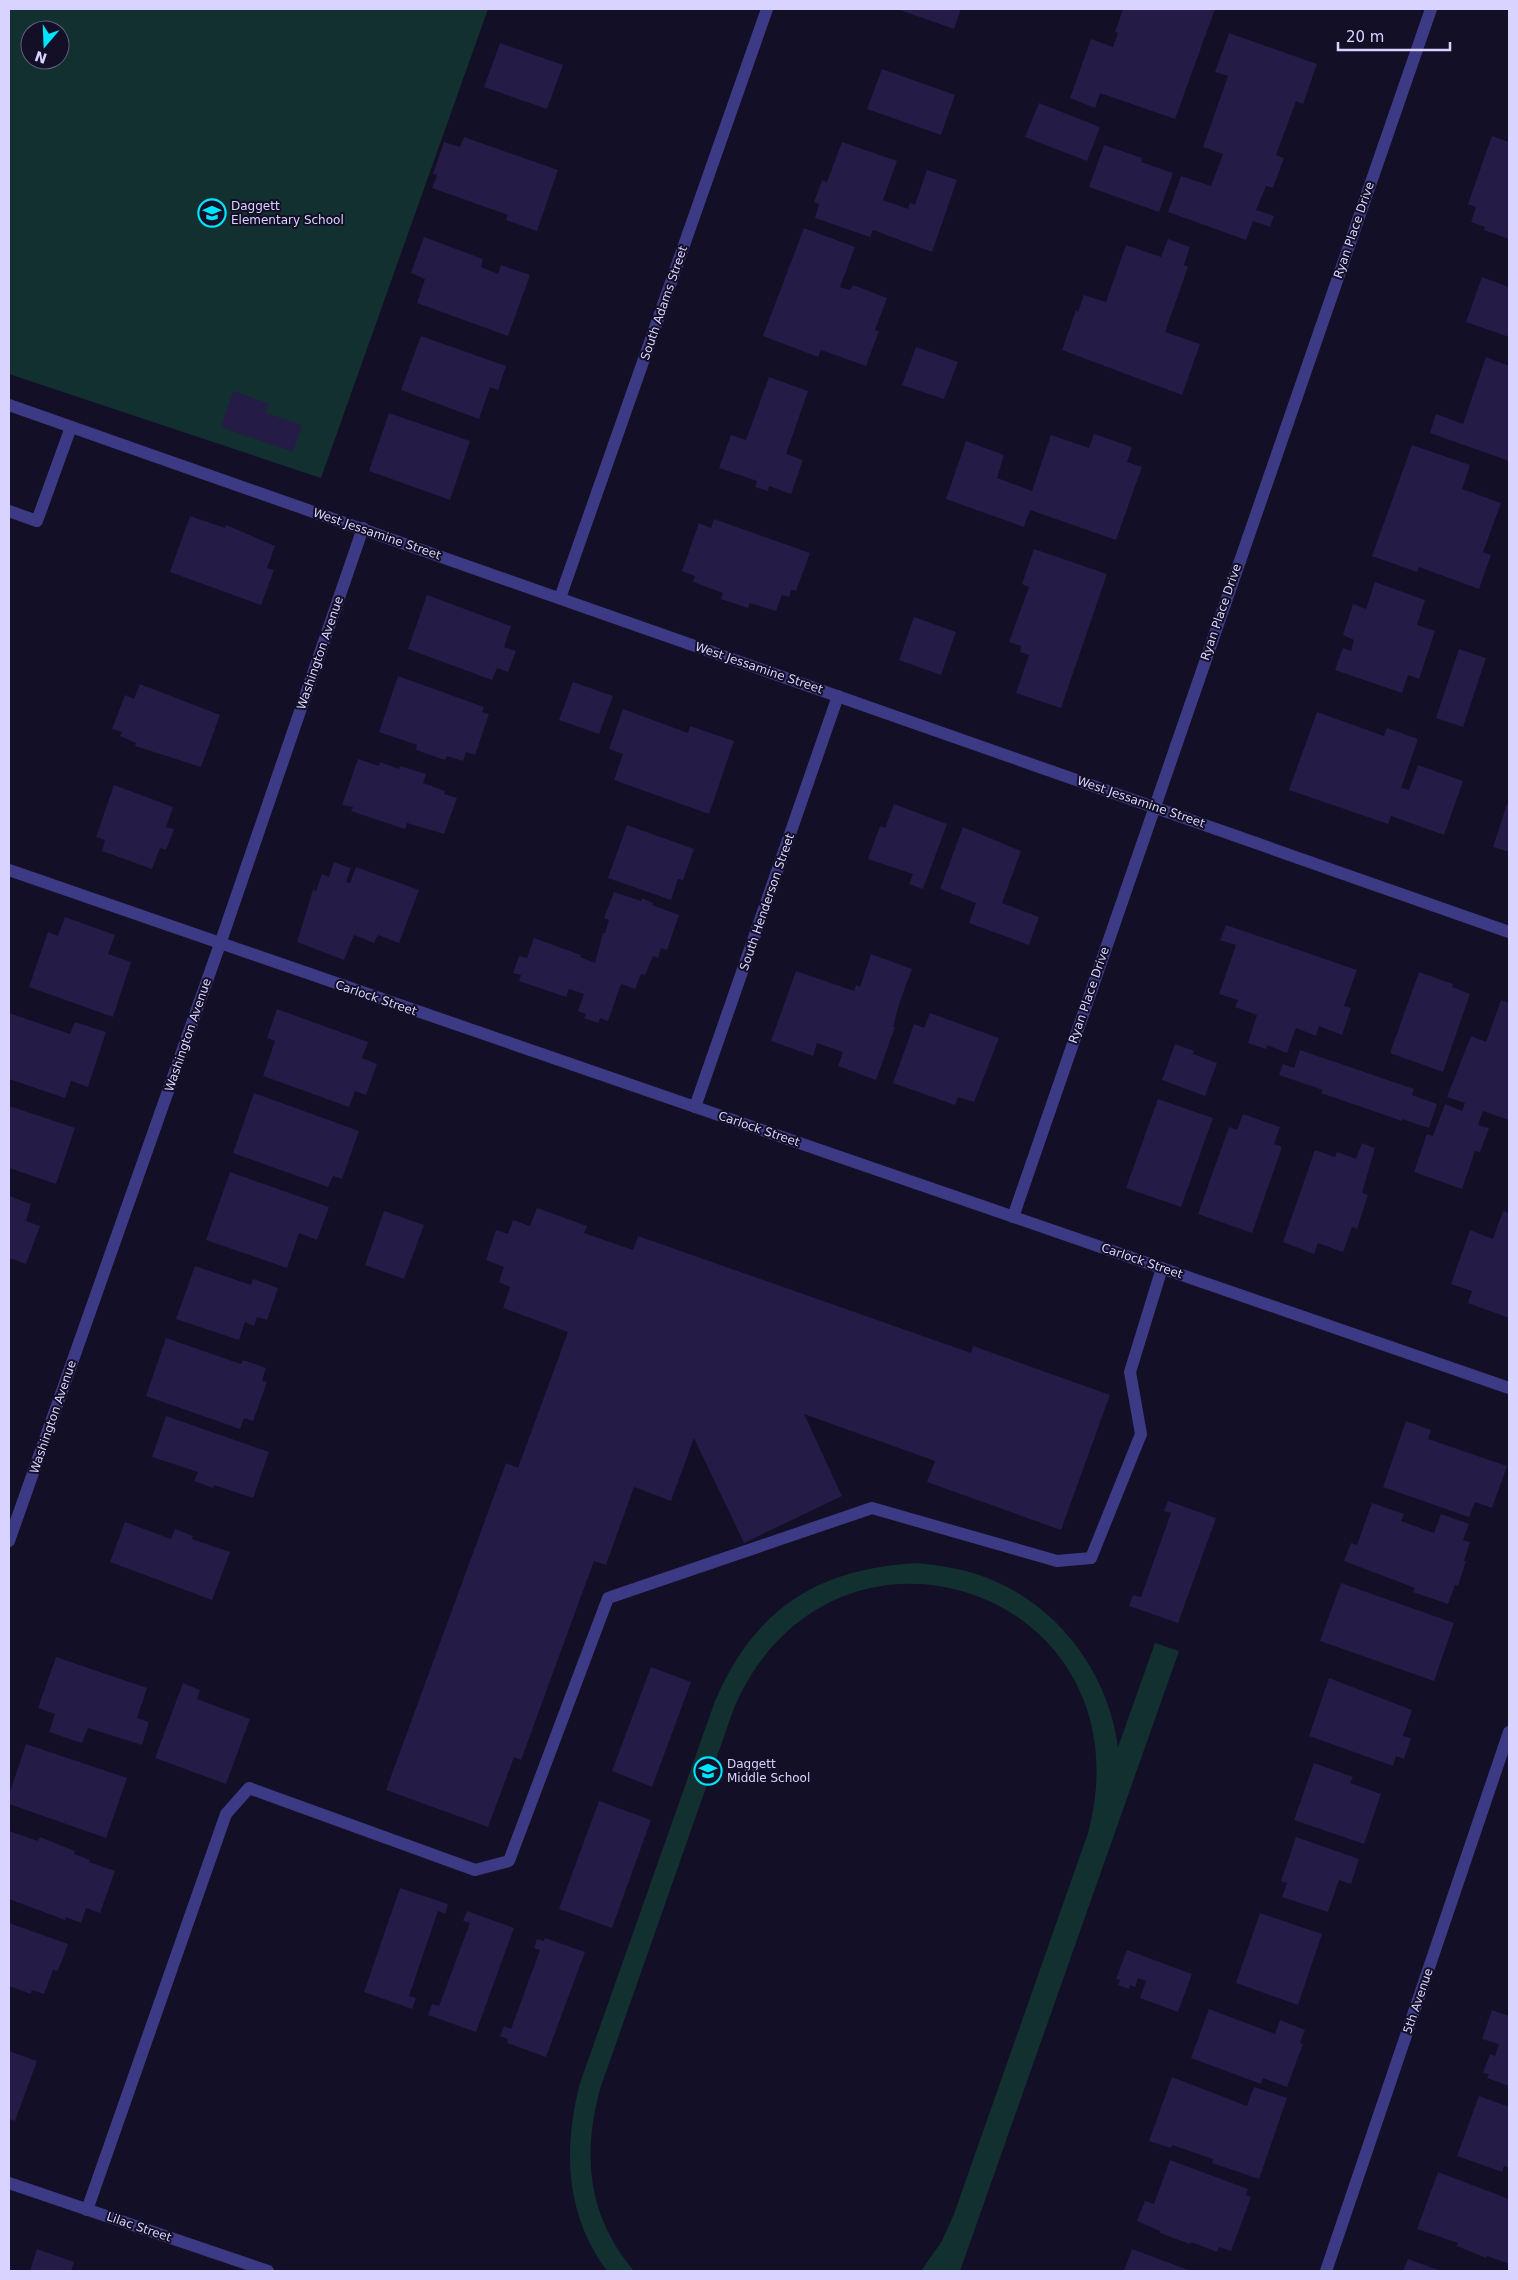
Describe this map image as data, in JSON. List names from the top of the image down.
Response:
{
  "streets": {
    "street": [
      "Ryan Place Drive",
      "South Adams Street",
      "West Jessamine Street",
      "Washington Avenue",
      "South Henderson Street",
      "Carlock Street",
      "5th Avenue",
      "Lilac Street"
    ]
  },
  "crossings": [
    ["Ryan Place Drive", "West Jessamine Street"],
    ["Ryan Place Drive", "Carlock Street"],
    ["South Adams Street", "West Jessamine Street"],
    ["West Jessamine Street", "Washington Avenue"],
    ["West Jessamine Street", "South Henderson Street"],
    ["Washington Avenue", "Carlock Street"],
    ["South Henderson Street", "Carlock Street"]
  ],
  "places": {
    "school or university": ["Daggett Elementary School", "Daggett Middle School"]
  },
  "scale_bar": "20 m",
  "north": "bottom"
}
